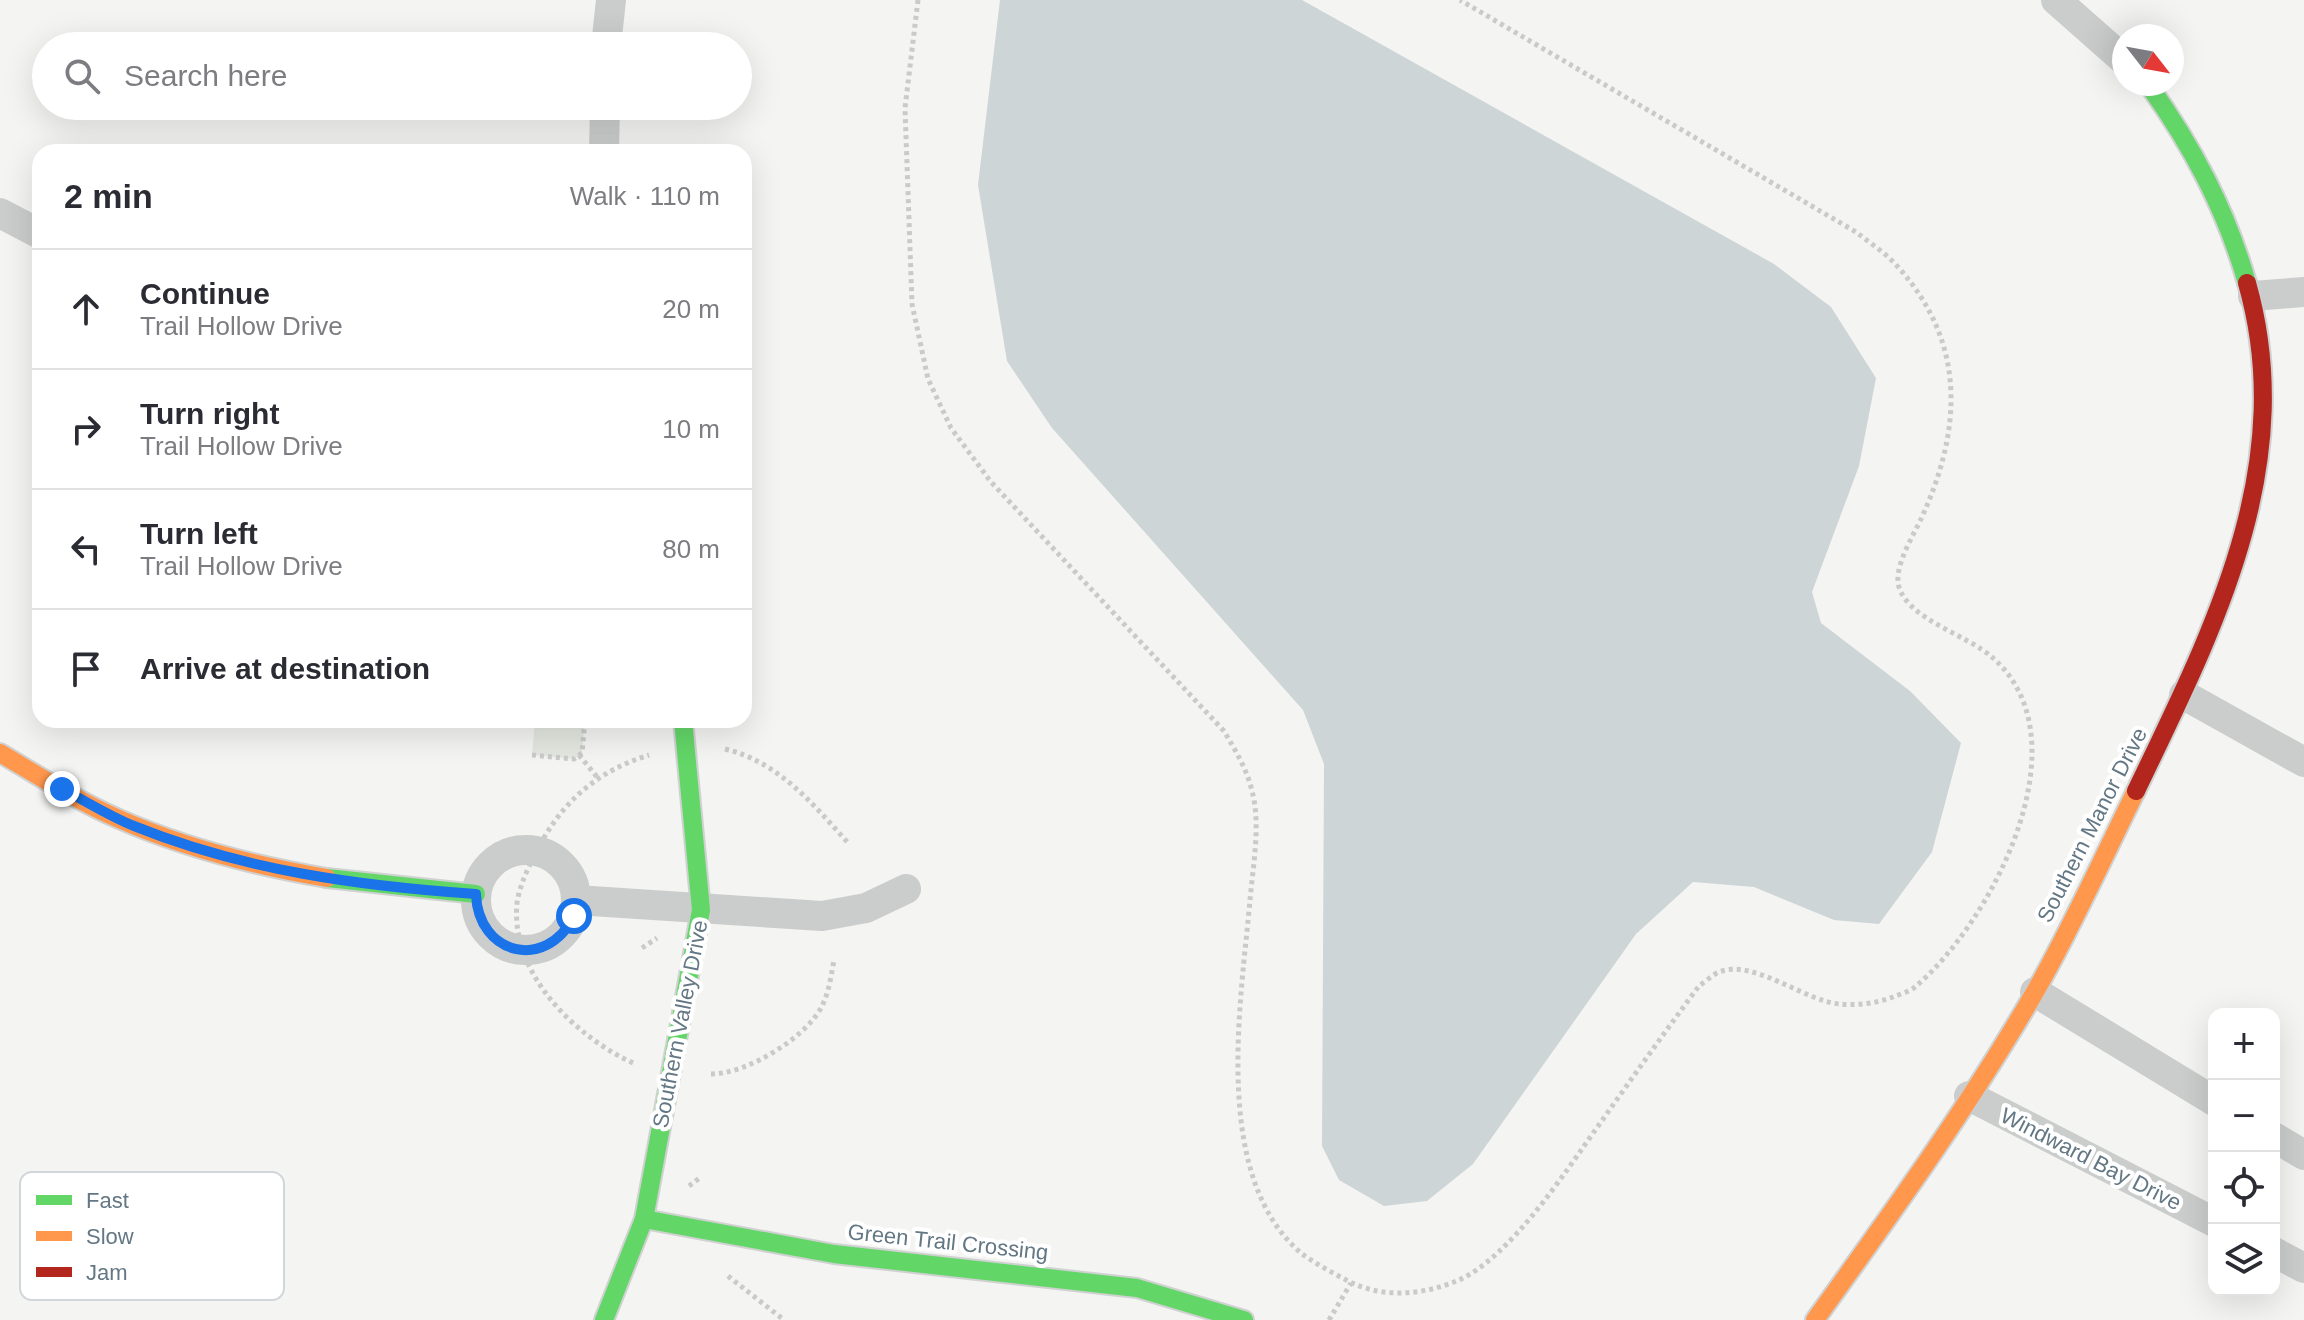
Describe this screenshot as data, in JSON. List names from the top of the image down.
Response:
{
  "streets": {
    "street": [
      "Southern Manor Drive",
      "Southern Valley Drive",
      "Windward Bay Drive",
      "Green Trail Crossing"
    ]
  },
  "crossings": [
    ["Southern Manor Drive", "Windward Bay Drive"],
    ["Southern Valley Drive", "Green Trail Crossing"]
  ],
  "legend": ["Fast", "Slow", "Jam"],
  "north": "bottom right",
  "page": {
    "search": "Search here",
    "heading": ["2 min", "Walk · 110 m"],
    "list": [
      ["Continue", "Trail Hollow Drive", "20 m"],
      ["Turn right", "Trail Hollow Drive", "10 m"],
      ["Turn left", "Trail Hollow Drive", "80 m"],
      "Arrive at destination"
    ],
    "map_buttons": ["+", "−"]
  }
}
